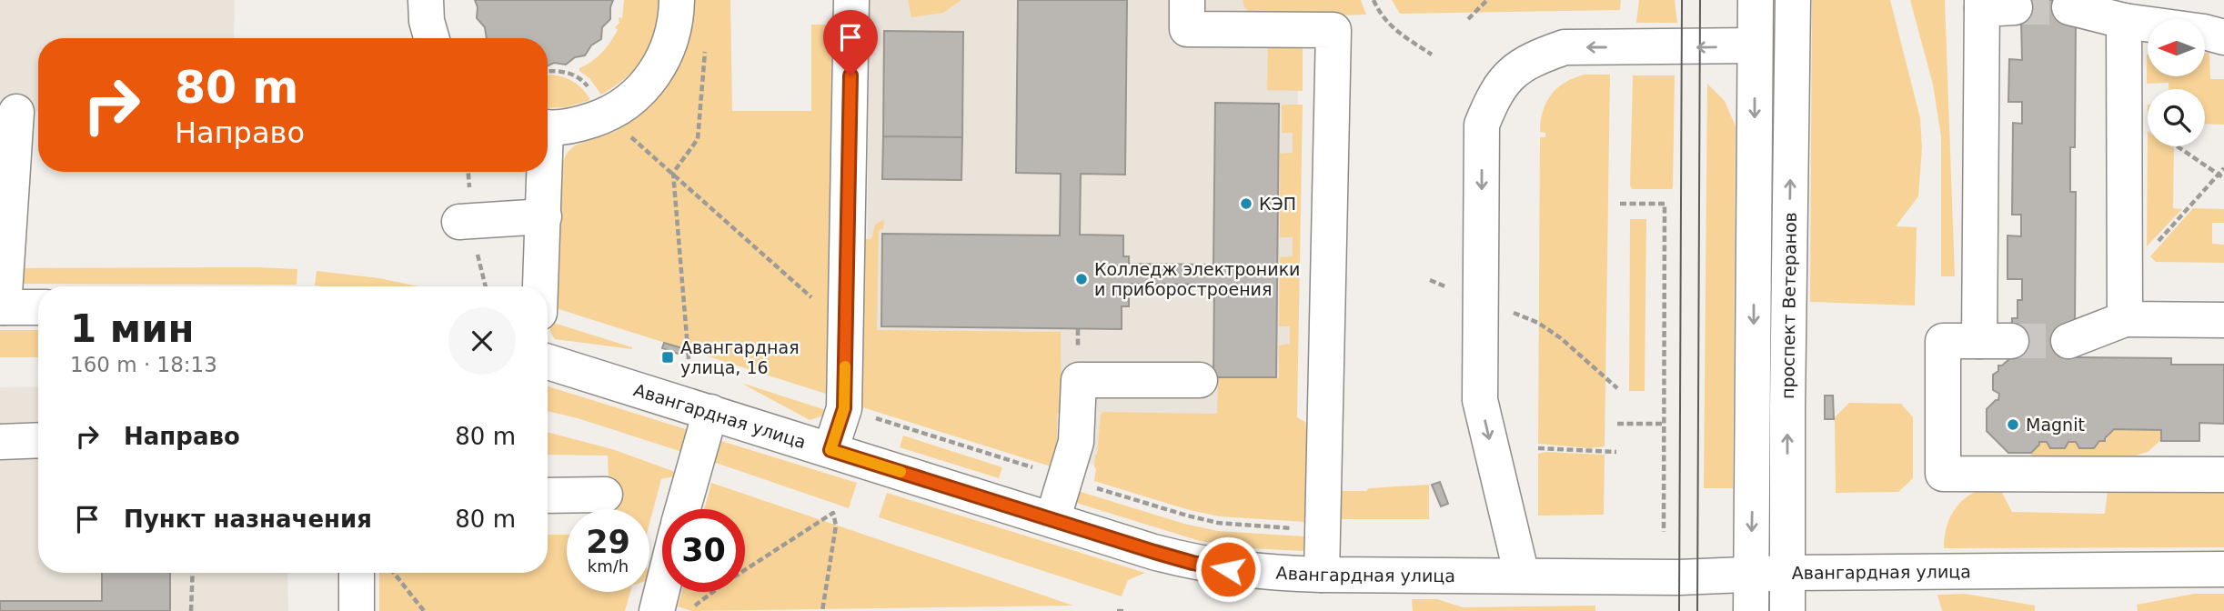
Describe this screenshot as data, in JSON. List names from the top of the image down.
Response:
{
  "streets": {
    "street": ["проспект Ветеранов", "Авангардная улица"]
  },
  "crossings": [
    ["проспект Ветеранов", "Авангардная улица"]
  ],
  "places": {
    "other": ["КЭП", "Колледж электроники и приборостроения", "Magnit"],
    "transit": ["Авангардная улица, 16"]
  },
  "north": "left",
  "page": {
    "turn": ["80 m", "Направо"],
    "heading": ["1 мин", "160 m · 18:13"],
    "list": [
      {
        "name": "Направо",
        "value": "80 m"
      },
      {
        "name": "Пункт назначения",
        "value": "80 m"
      }
    ],
    "speed": "29 km/h",
    "limit": "30"
  }
}
